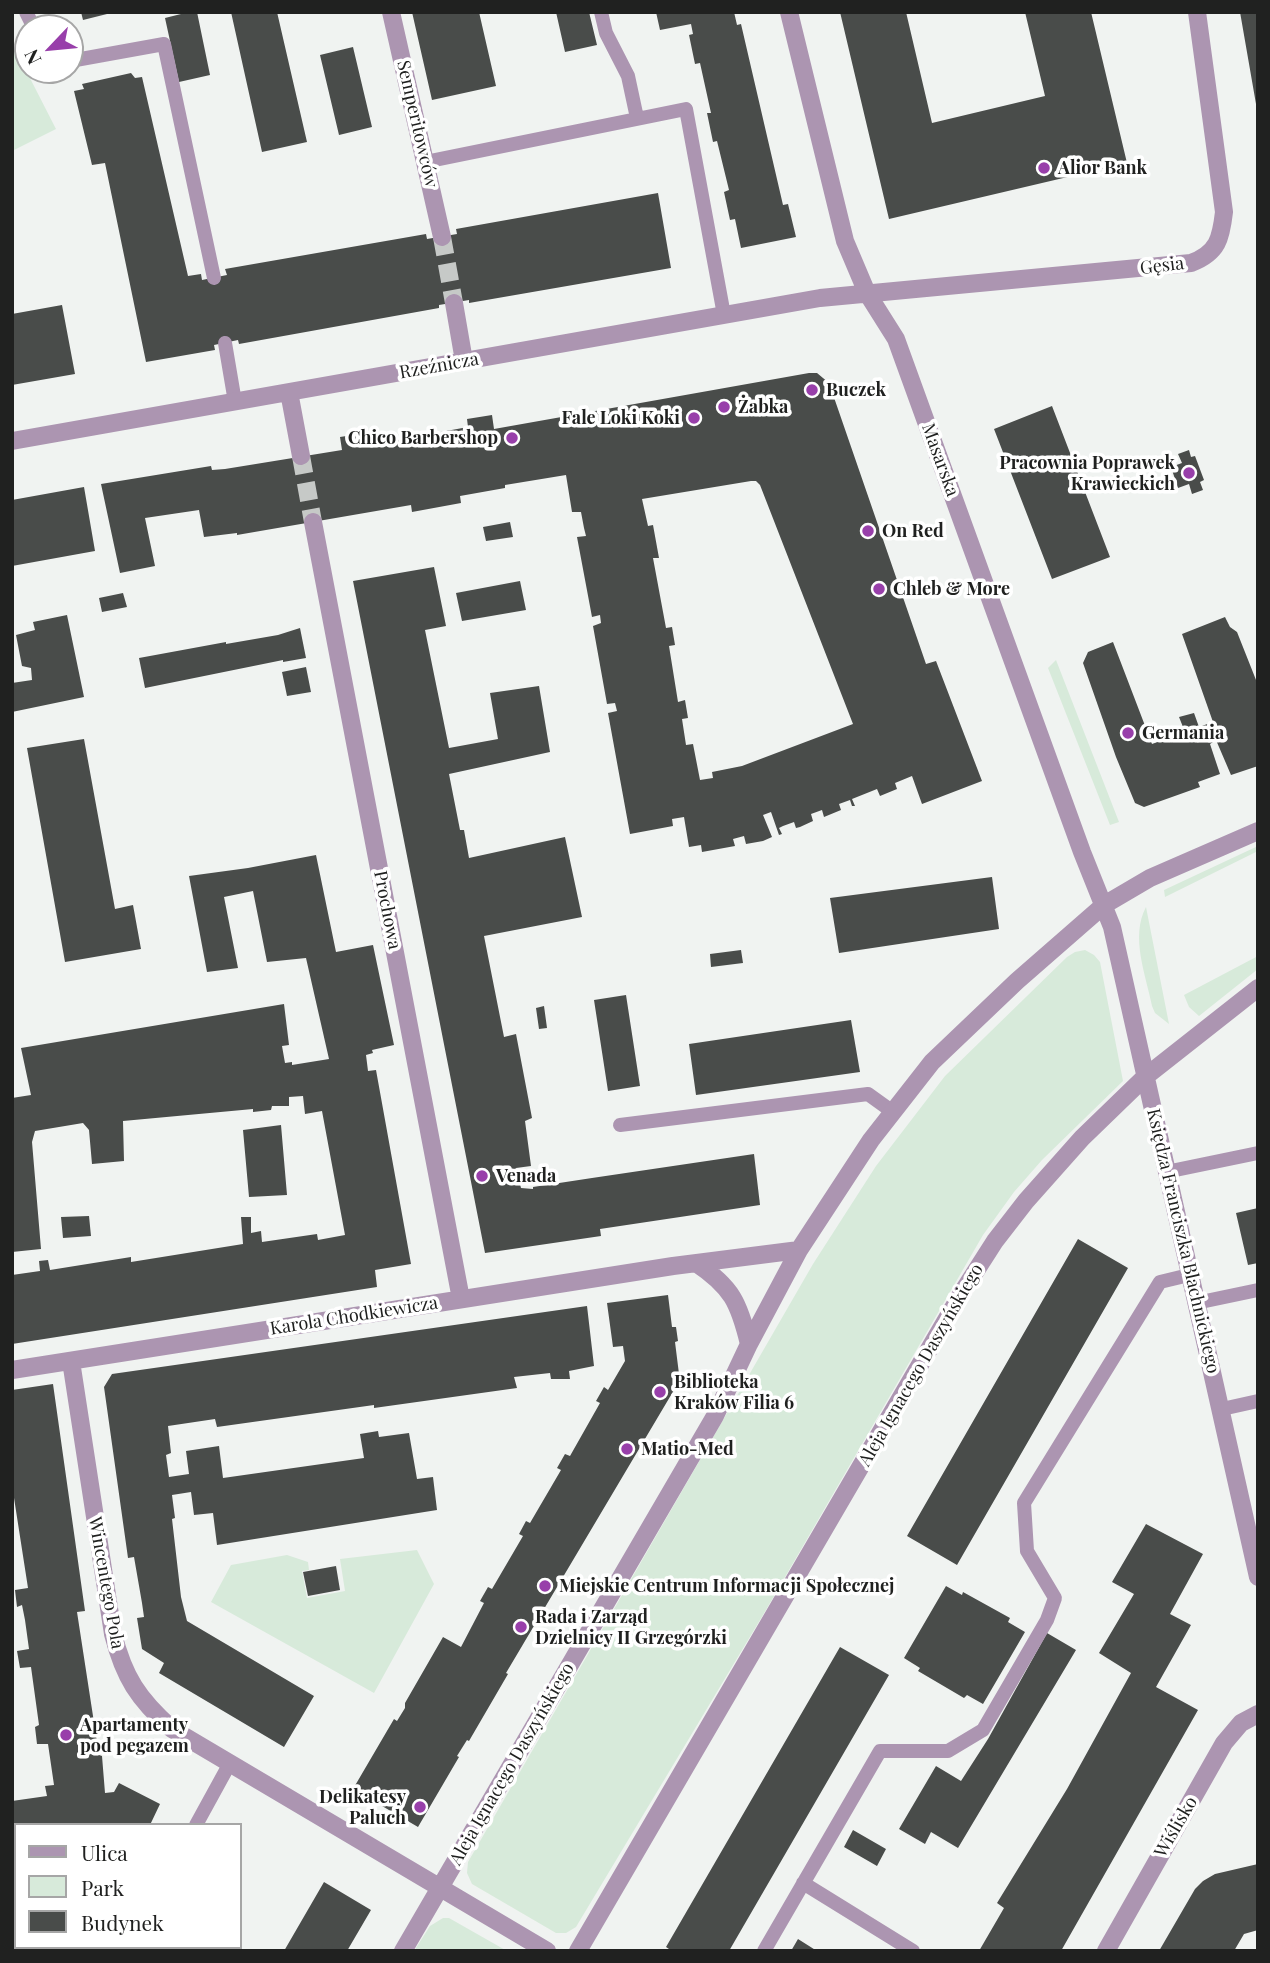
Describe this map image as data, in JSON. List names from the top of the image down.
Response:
{
  "streets": {
    "street": [
      "Semperitowców",
      "Gęsia",
      "Rzeźnicza",
      "Masarska",
      "Prochowa",
      "Księdza Franciszka Blachnickiego",
      "Karola Chodkiewicza",
      "Aleja Ignacego Daszyńskiego",
      "Wincentego Pola",
      "Wiślisko"
    ]
  },
  "crossings": [
    ["Gęsia", "Rzeźnicza"],
    ["Gęsia", "Masarska"],
    ["Rzeźnicza", "Masarska"],
    ["Masarska", "Księdza Franciszka Blachnickiego"],
    ["Masarska", "Aleja Ignacego Daszyńskiego"],
    ["Prochowa", "Karola Chodkiewicza"],
    ["Księdza Franciszka Blachnickiego", "Aleja Ignacego Daszyńskiego"],
    ["Karola Chodkiewicza", "Aleja Ignacego Daszyńskiego"],
    ["Karola Chodkiewicza", "Wincentego Pola"],
    ["Aleja Ignacego Daszyńskiego", "Wincentego Pola"]
  ],
  "places": [
    "Alior Bank",
    "Buczek",
    "Żabka",
    "Fale Loki Koki",
    "Chico Barbershop",
    "Pracownia Poprawek Krawieckich",
    "On Red",
    "Chleb & More",
    "Germania",
    "Venada",
    "Biblioteka Kraków Filia 6",
    "Matio-Med",
    "Miejskie Centrum Informacji Społecznej",
    "Rada i Zarząd Dzielnicy II Grzegórzki",
    "Apartamenty pod pegazem",
    "Delikatesy Paluch"
  ],
  "legend": ["Ulica", "Park", "Budynek"],
  "north": "bottom left"
}
